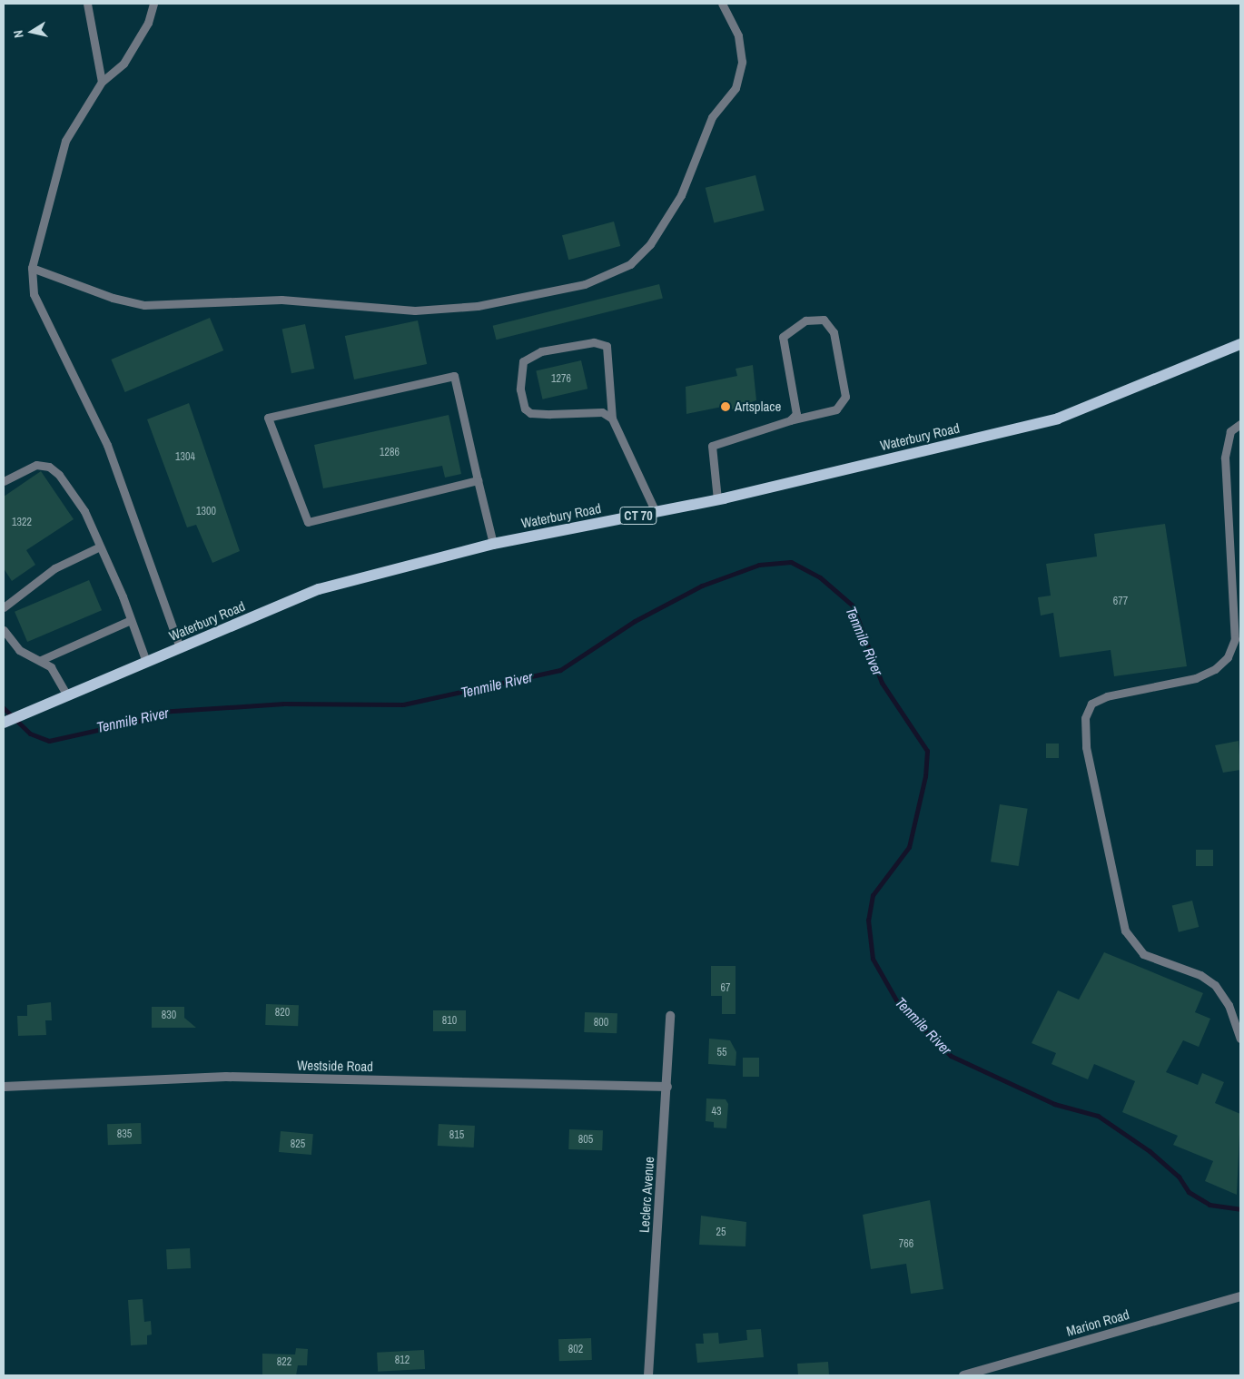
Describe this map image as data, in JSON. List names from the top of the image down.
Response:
{
  "streets": {
    "main road": ["Waterbury Road", "CT 70"],
    "street": ["Westside Road", "Leclerc Avenue", "Marion Road"]
  },
  "crossings": [
    ["Westside Road", "Leclerc Avenue"]
  ],
  "water": ["Tenmile River"],
  "places": ["Artsplace"],
  "house_numbers": [
    "1276",
    "1286",
    "1304",
    "1300",
    "1322",
    "677",
    "67",
    "820",
    "830",
    "810",
    "800",
    "55",
    "43",
    "835",
    "815",
    "805",
    "825",
    "25",
    "766",
    "802",
    "812",
    "822"
  ],
  "north": "left"
}
